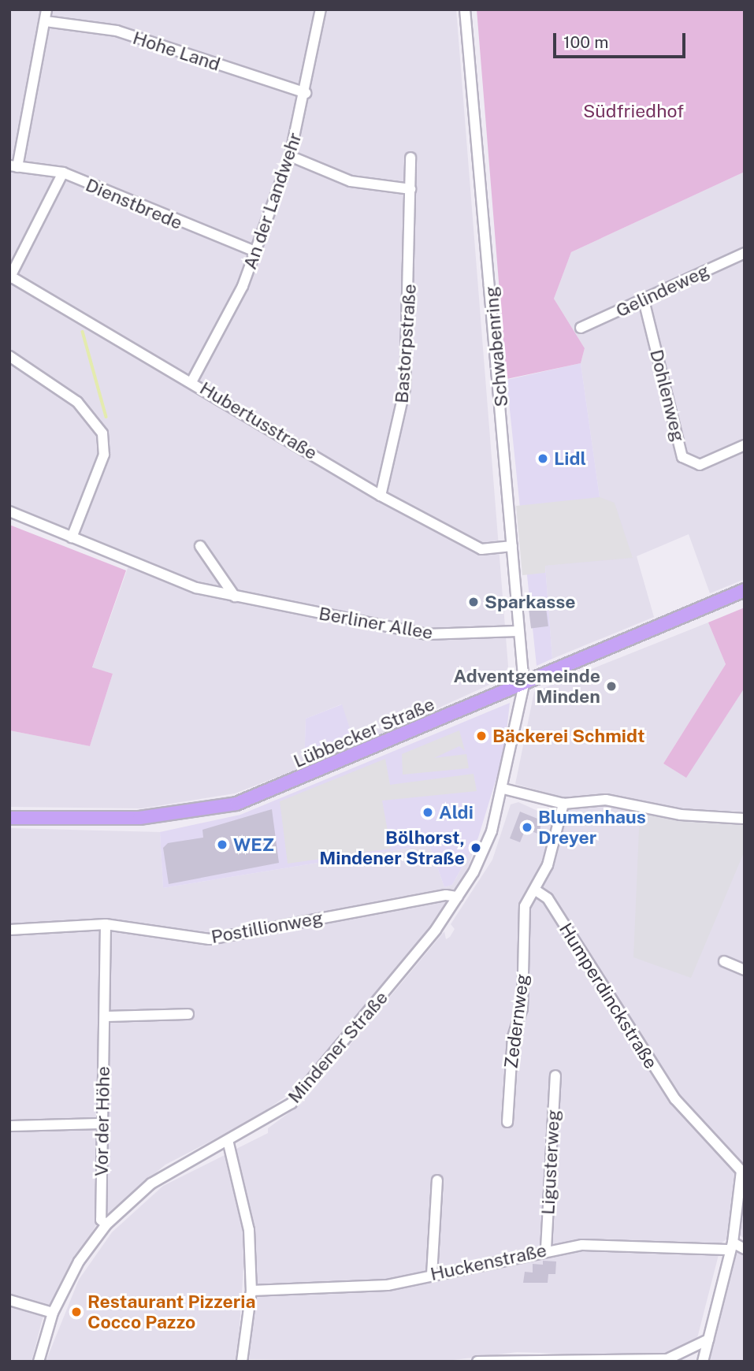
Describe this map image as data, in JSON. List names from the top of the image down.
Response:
{
  "streets": {
    "main road": ["Lübbecker Straße"],
    "street": [
      "Hohe Land",
      "An der Landwehr",
      "Dienstbrede",
      "Gelindeweg",
      "Bastorpstraße",
      "Schwabenring",
      "Dohlenweg",
      "Hubertusstraße",
      "Berliner Allee",
      "Postillionweg",
      "Humperdinckstraße",
      "Zedernweg",
      "Mindener Straße",
      "Vor der Höhe",
      "Ligusterweg",
      "Huckenstraße"
    ]
  },
  "crossings": [
    ["Hohe Land", "An der Landwehr"],
    ["An der Landwehr", "Dienstbrede"],
    ["An der Landwehr", "Hubertusstraße"],
    ["Gelindeweg", "Dohlenweg"],
    ["Bastorpstraße", "Hubertusstraße"],
    ["Schwabenring", "Hubertusstraße"],
    ["Schwabenring", "Berliner Allee"],
    ["Schwabenring", "Lübbecker Straße"],
    ["Schwabenring", "Mindener Straße"],
    ["Lübbecker Straße", "Mindener Straße"],
    ["Postillionweg", "Mindener Straße"],
    ["Postillionweg", "Vor der Höhe"],
    ["Humperdinckstraße", "Zedernweg"],
    ["Mindener Straße", "Vor der Höhe"],
    ["Ligusterweg", "Huckenstraße"]
  ],
  "parks": ["Südfriedhof"],
  "places": [
    "Lidl",
    "Sparkasse",
    "Adventgemeinde Minden",
    "Bäckerei Schmidt",
    "Aldi",
    "Blumenhaus Dreyer",
    "WEZ",
    "Bölhorst, Mindener Straße",
    "Restaurant Pizzeria Cocco Pazzo"
  ],
  "scale_bar": "100 m"
}
